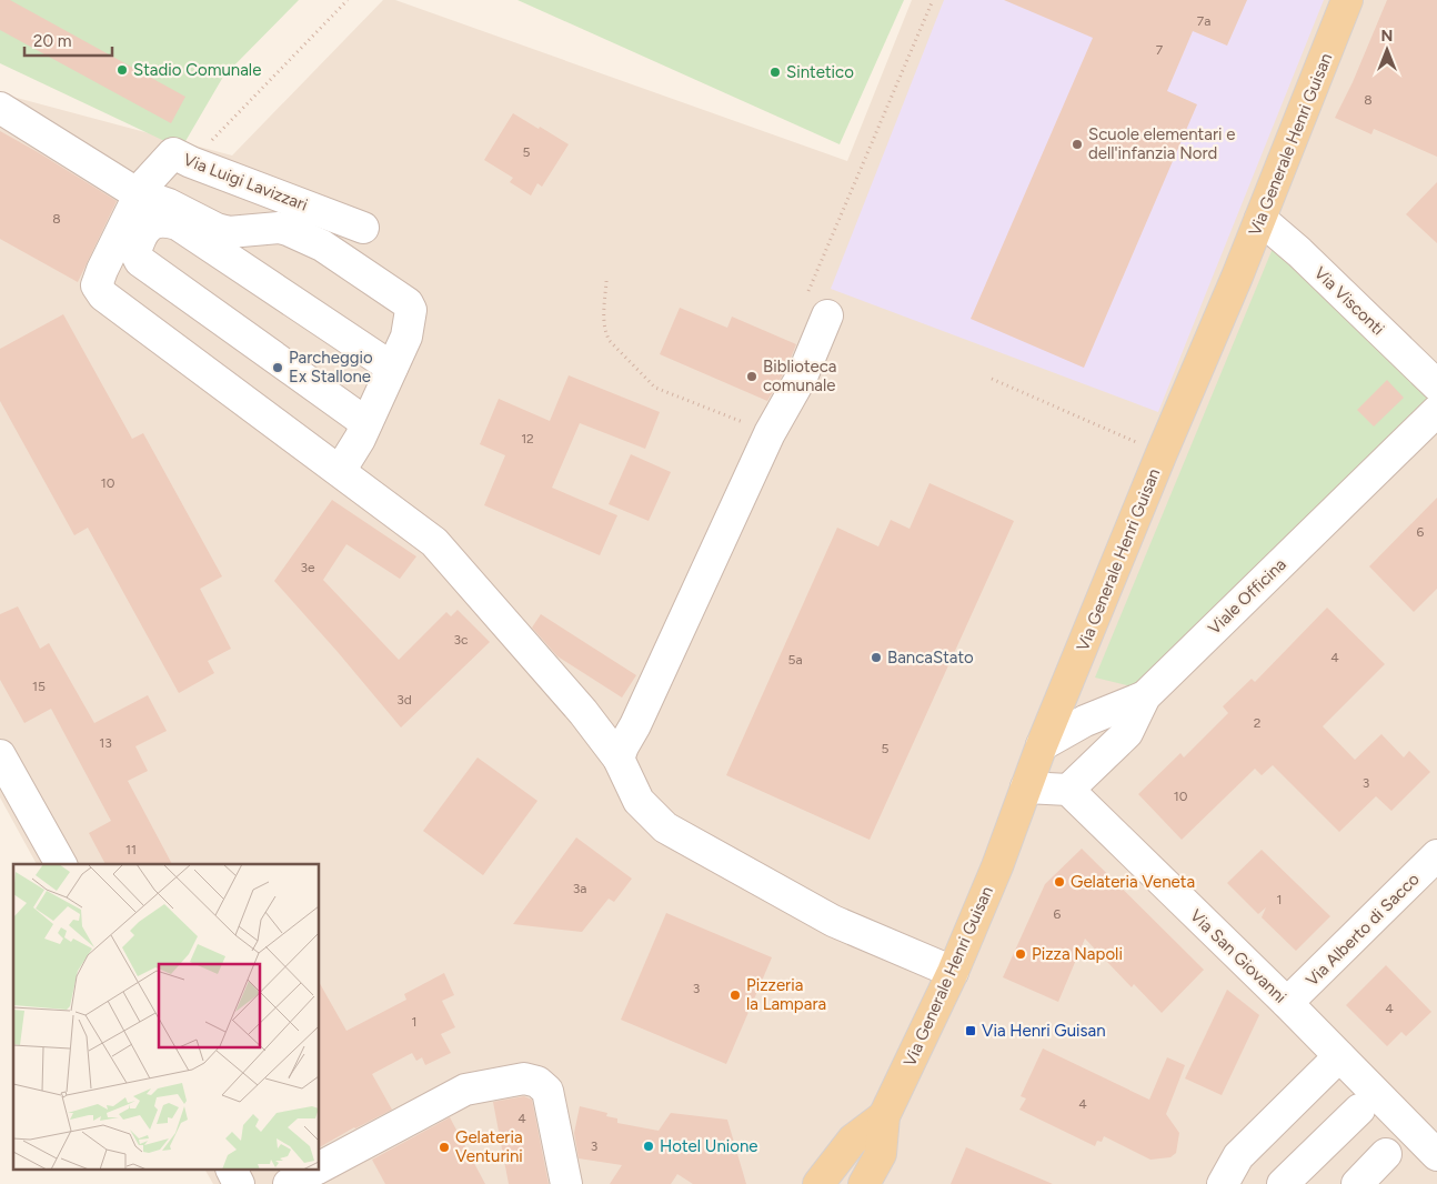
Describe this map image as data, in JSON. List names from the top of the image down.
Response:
{
  "streets": {
    "main road": ["Via Generale Henri Guisan"],
    "street": [
      "Via Luigi Lavizzari",
      "Via Visconti",
      "Viale Officina",
      "Via Alberto di Sacco",
      "Via San Giovanni"
    ]
  },
  "crossings": [
    ["Via Generale Henri Guisan", "Via Visconti"],
    ["Viale Officina", "Via San Giovanni"],
    ["Via Alberto di Sacco", "Via San Giovanni"]
  ],
  "places": {
    "other": [
      "Stadio Comunale",
      "Sintetico",
      "Scuole elementari e dell'infanzia Nord",
      "Parcheggio Ex Stallone",
      "Biblioteca comunale",
      "BancaStato",
      "Gelateria Veneta",
      "Pizza Napoli",
      "Pizzeria la Lampara",
      "Hotel Unione",
      "Gelateria Venturini"
    ],
    "transit": ["Via Henri Guisan"]
  },
  "house_numbers": [
    "7a",
    "7",
    "8",
    "5",
    "8",
    "12",
    "10",
    "6",
    "3e",
    "3c",
    "4",
    "5a",
    "15",
    "3d",
    "2",
    "13",
    "5",
    "3",
    "10",
    "11",
    "3a",
    "1",
    "6",
    "3",
    "4",
    "1",
    "4",
    "4",
    "3"
  ],
  "scale_bar": "20 m",
  "north": "top"
}
